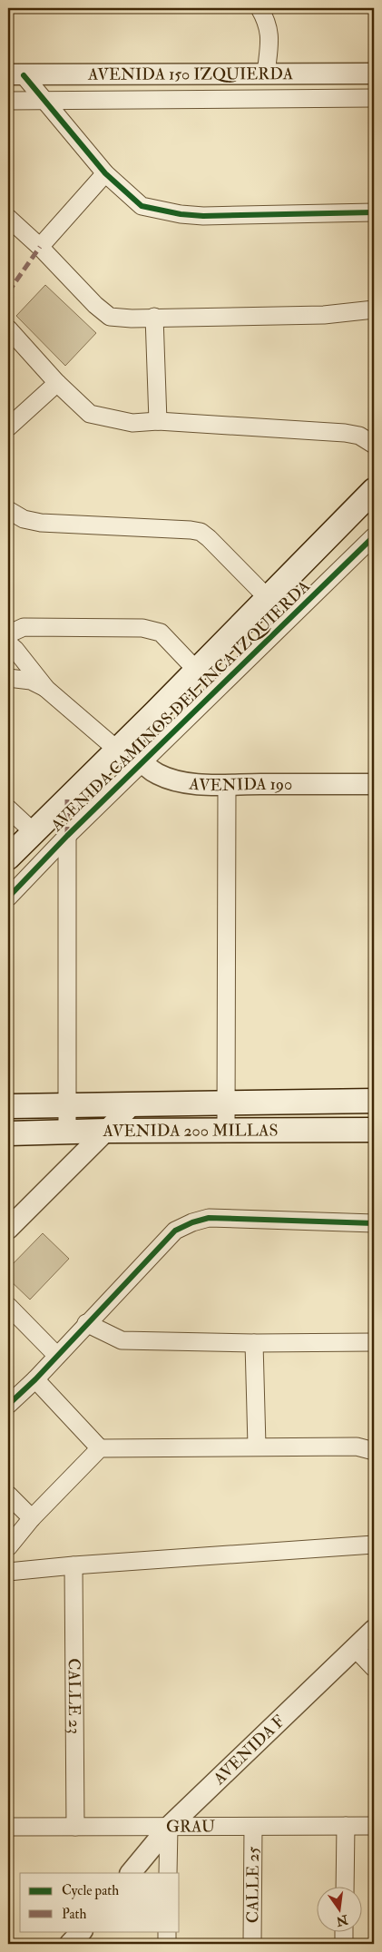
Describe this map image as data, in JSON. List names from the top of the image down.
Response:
{
  "streets": {
    "main road": ["AVENIDA CAMINOS DEL INCA IZQUIERDA", "AVENIDA 200 MILLAS"],
    "street": [
      "AVENIDA 150 IZQUIERDA",
      "AVENIDA 190",
      "CALLE 23",
      "AVENIDA F",
      "GRAU",
      "CALLE 25"
    ]
  },
  "crossings": [
    ["AVENIDA CAMINOS DEL INCA IZQUIERDA", "AVENIDA 190"],
    ["CALLE 23", "GRAU"],
    ["AVENIDA F", "GRAU"],
    ["GRAU", "CALLE 25"]
  ],
  "legend": ["Cycle path", "Path"],
  "north": "bottom"
}
